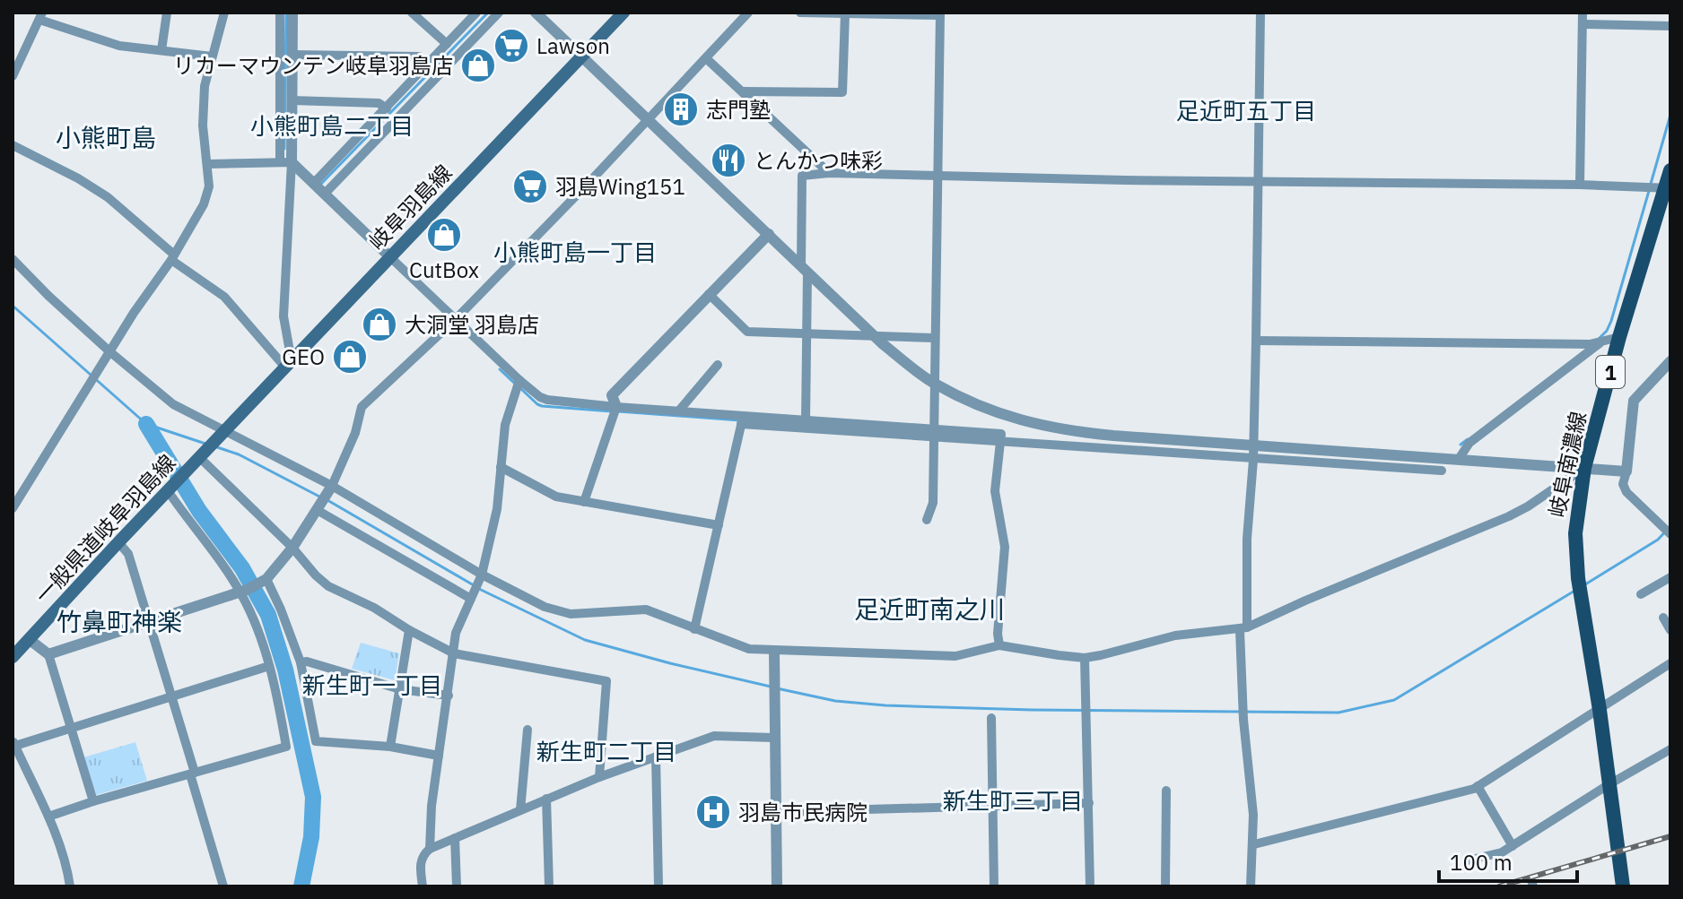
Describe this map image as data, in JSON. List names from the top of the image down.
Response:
{
  "streets": {
    "main road": [
      "岐阜羽島線",
      "1",
      "岐阜南濃線",
      "一般県道岐阜羽島線"
    ]
  },
  "crossings": [
    ["岐阜羽島線", "一般県道岐阜羽島線"],
    ["1", "岐阜南濃線"]
  ],
  "districts": [
    "足近町五丁目",
    "小熊町島二丁目",
    "小熊町島",
    "小熊町島一丁目",
    "足近町南之川",
    "竹鼻町神楽",
    "新生町一丁目",
    "新生町二丁目",
    "新生町三丁目"
  ],
  "places": {
    "supermarket": ["Lawson", "羽島Wing151"],
    "shop": [
      "リカーマウンテン岐阜羽島店",
      "CutBox",
      "大洞堂 羽島店",
      "GEO"
    ],
    "building": ["志門塾"],
    "restaurant": ["とんかつ味彩"],
    "hospital": ["羽島市民病院"]
  },
  "scale_bar": "100 m"
}
